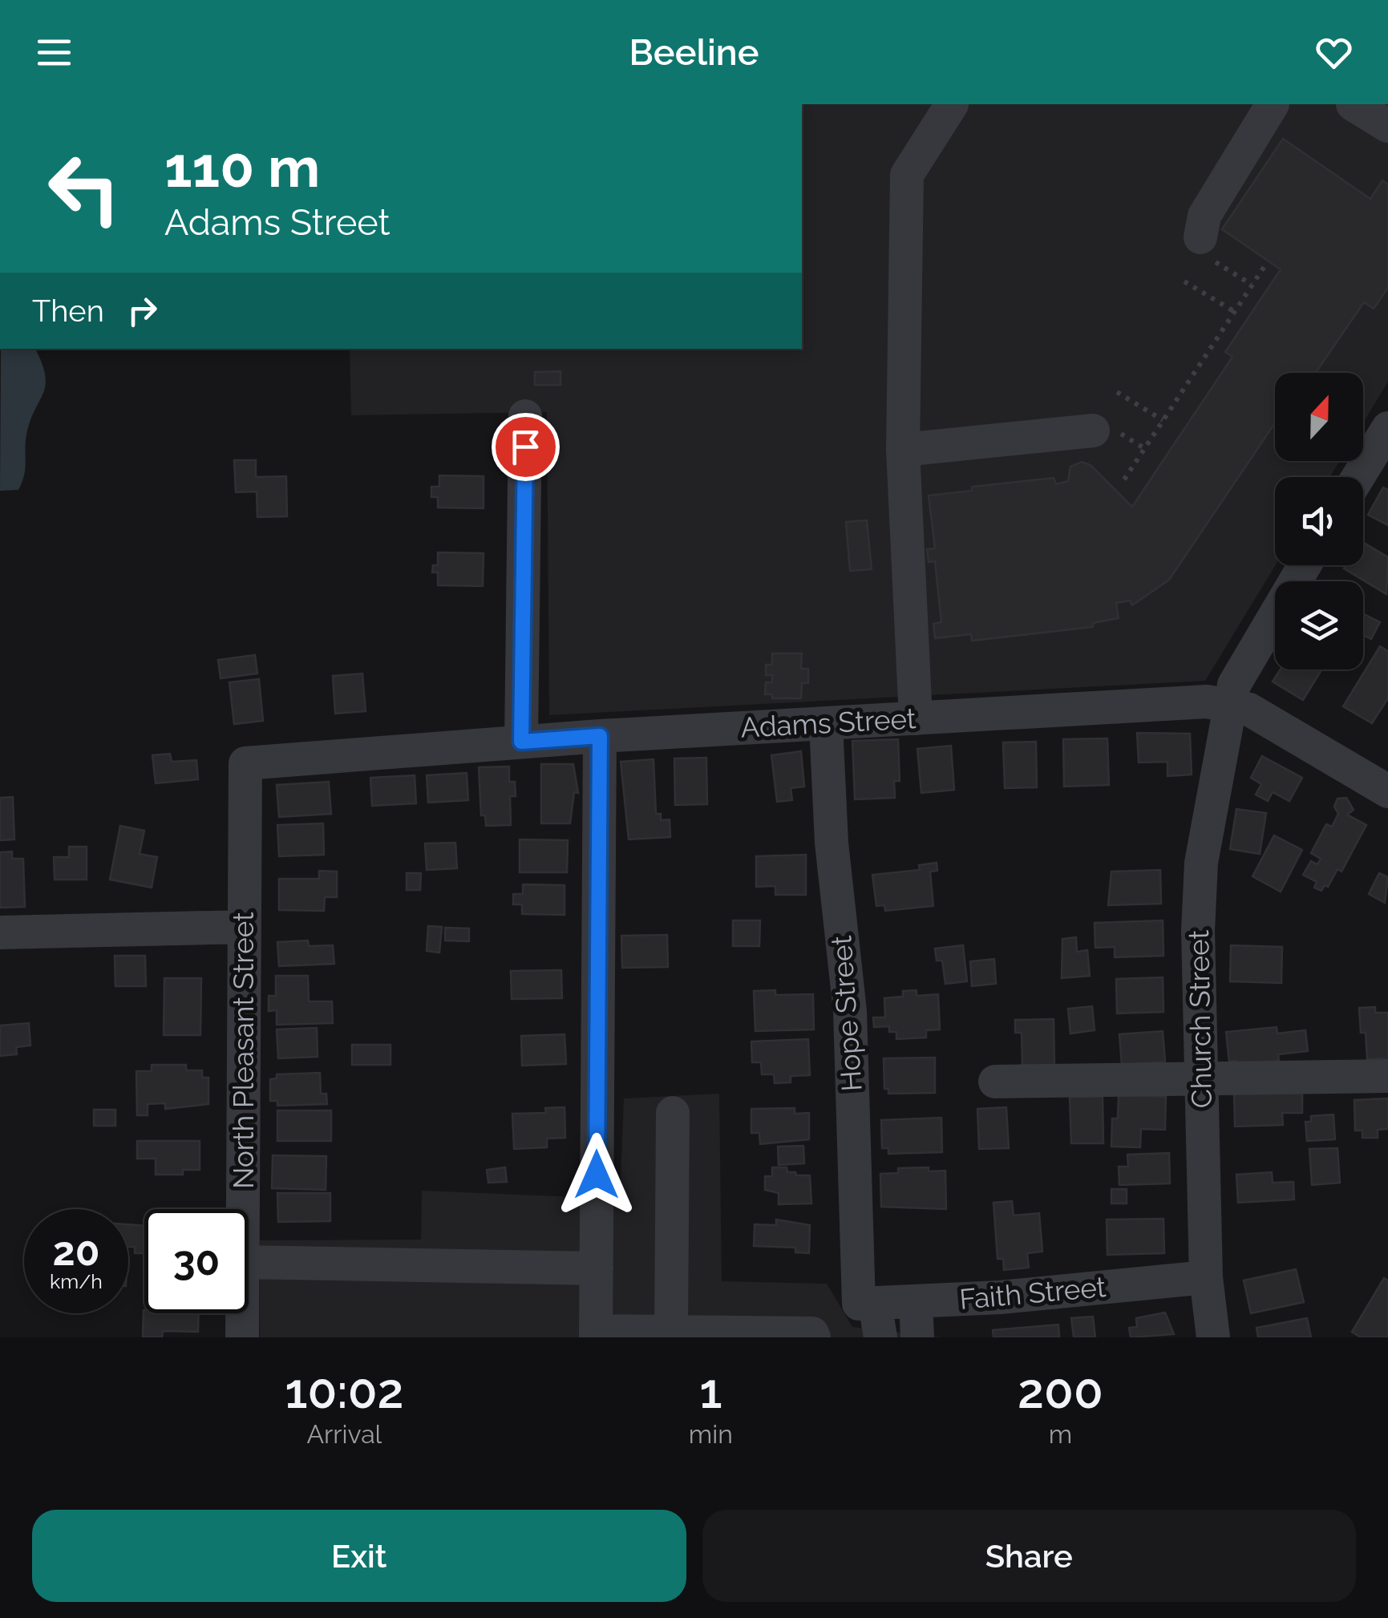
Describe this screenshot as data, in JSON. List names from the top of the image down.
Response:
{
  "streets": {
    "street": [
      "Adams Street",
      "Hope Street",
      "Church Street",
      "North Pleasant Street",
      "Faith Street"
    ]
  },
  "crossings": [
    ["Adams Street", "Hope Street"],
    ["Adams Street", "Church Street"],
    ["Adams Street", "North Pleasant Street"],
    ["Hope Street", "Faith Street"],
    ["Church Street", "Faith Street"]
  ],
  "north": "top",
  "page": {
    "header": "Beeline",
    "turn": ["110 m", "Adams Street"],
    "then": "Then",
    "speed": "20 km/h",
    "limit": "30",
    "eta": [
      "10:02",
      "Arrival",
      "1",
      "min",
      "200",
      "m"
    ],
    "buttons": ["Exit", "Share"]
  }
}
